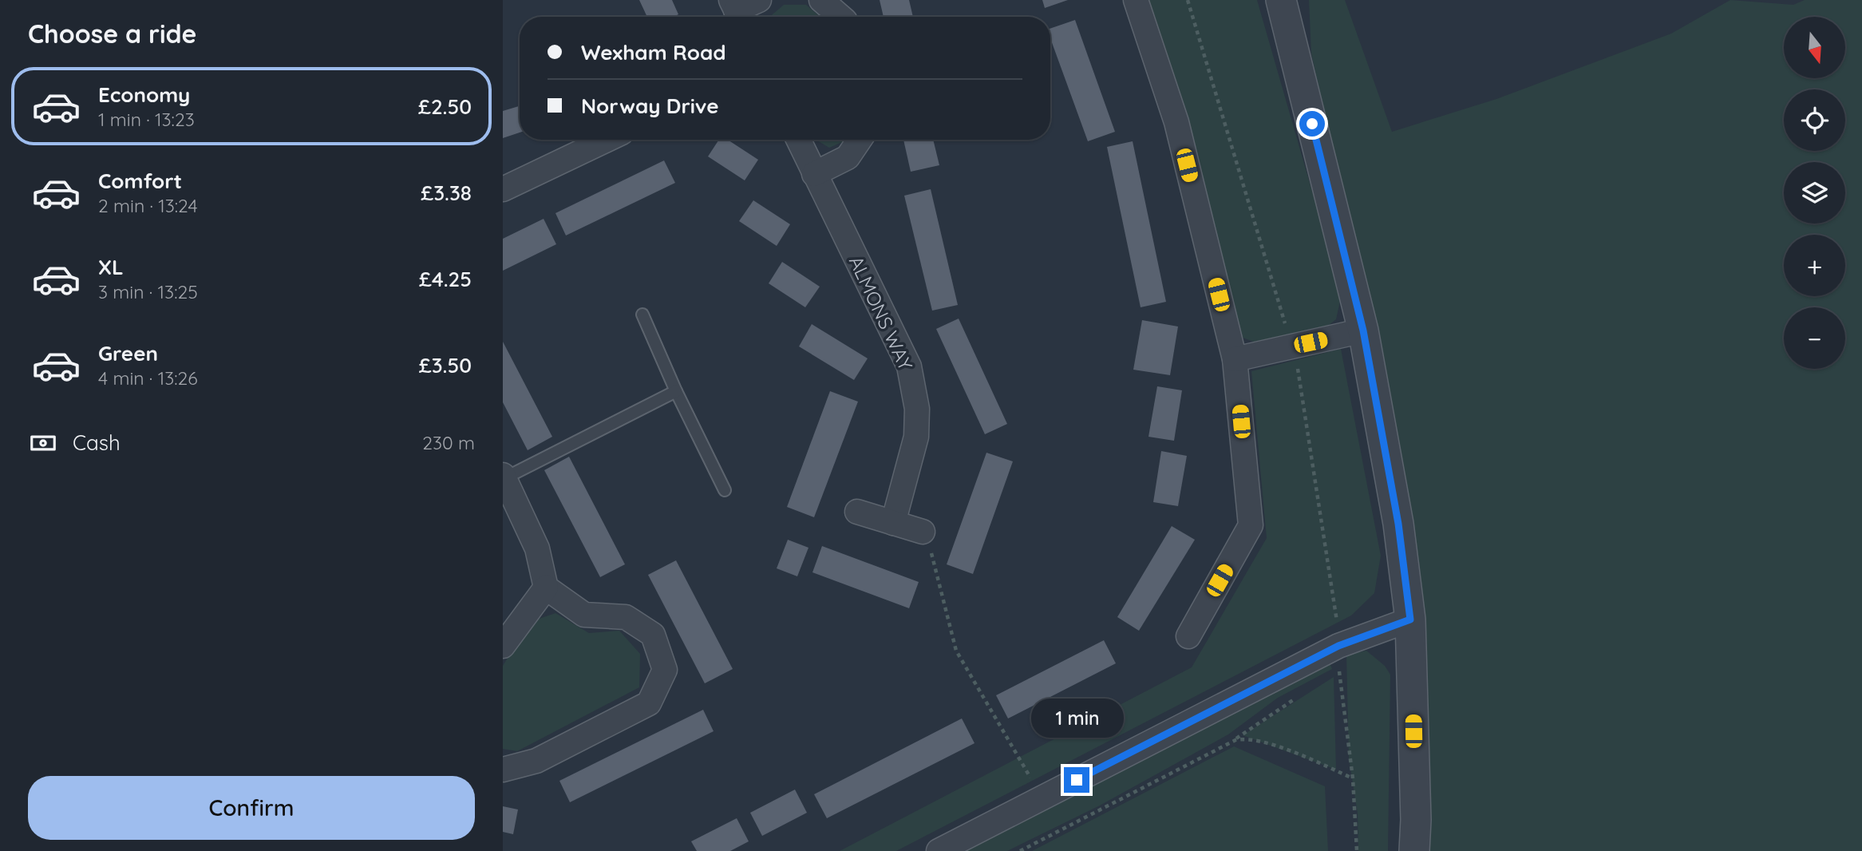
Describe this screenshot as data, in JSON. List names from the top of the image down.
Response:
{
  "streets": {
    "street": ["ALMONS WAY"]
  },
  "north": "bottom",
  "page": {
    "heading": "Choose a ride",
    "map_buttons": ["+", "−"],
    "banner": ["Wexham Road", "Norway Drive"],
    "list": [
      {
        "name": "Economy",
        "note": "1 min · 13:23",
        "value": "£2.50"
      },
      {
        "name": "Comfort",
        "note": "2 min · 13:24",
        "value": "£3.38"
      },
      {
        "name": "XL",
        "note": "3 min · 13:25",
        "value": "£4.25"
      },
      {
        "name": "Green",
        "note": "4 min · 13:26",
        "value": "£3.50"
      }
    ],
    "pay": ["Cash", "230 m"],
    "bubble": "1 min",
    "buttons": "Confirm"
  }
}
